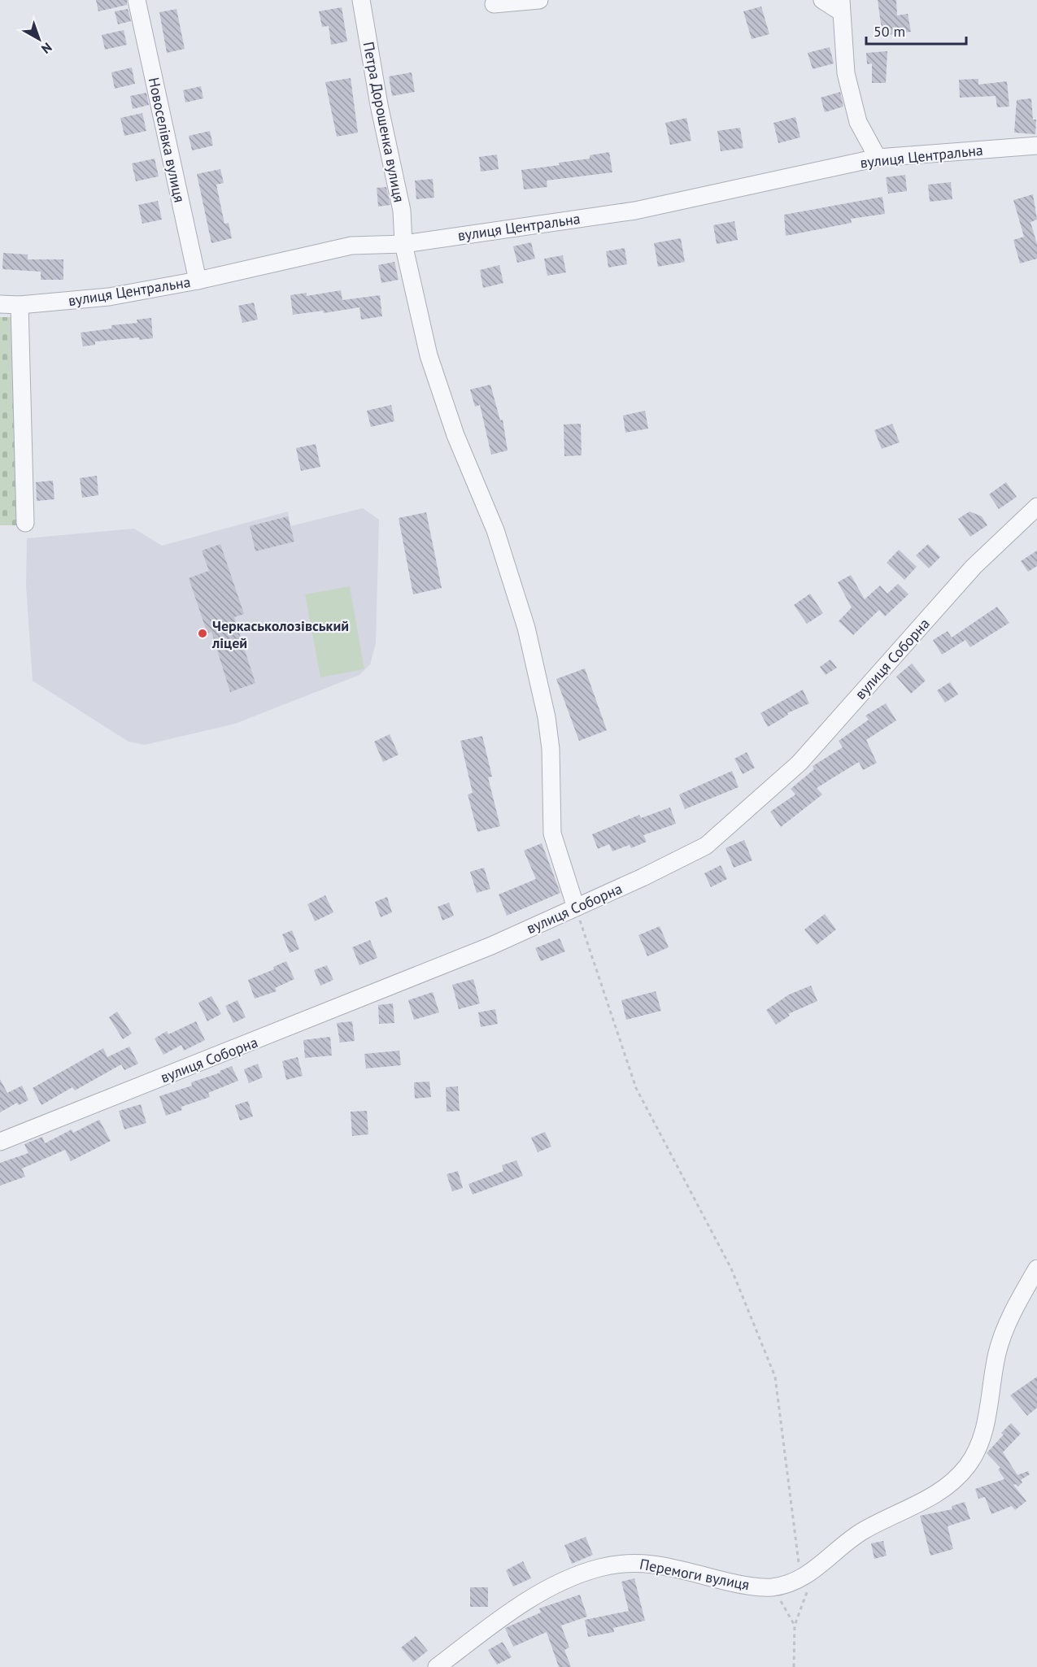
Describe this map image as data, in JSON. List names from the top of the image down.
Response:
{
  "streets": {
    "street": [
      "Петра Дорошенка вулиця",
      "Новоселівка вулиця",
      "вулиця Центральна",
      "вулиця Соборна",
      "Перемоги вулиця"
    ]
  },
  "crossings": [
    ["Петра Дорошенка вулиця", "вулиця Центральна"],
    ["Петра Дорошенка вулиця", "вулиця Соборна"],
    ["Новоселівка вулиця", "вулиця Центральна"]
  ],
  "places": ["Черкаськолозівський ліцей"],
  "scale_bar": "50 m",
  "north": "bottom right"
}
